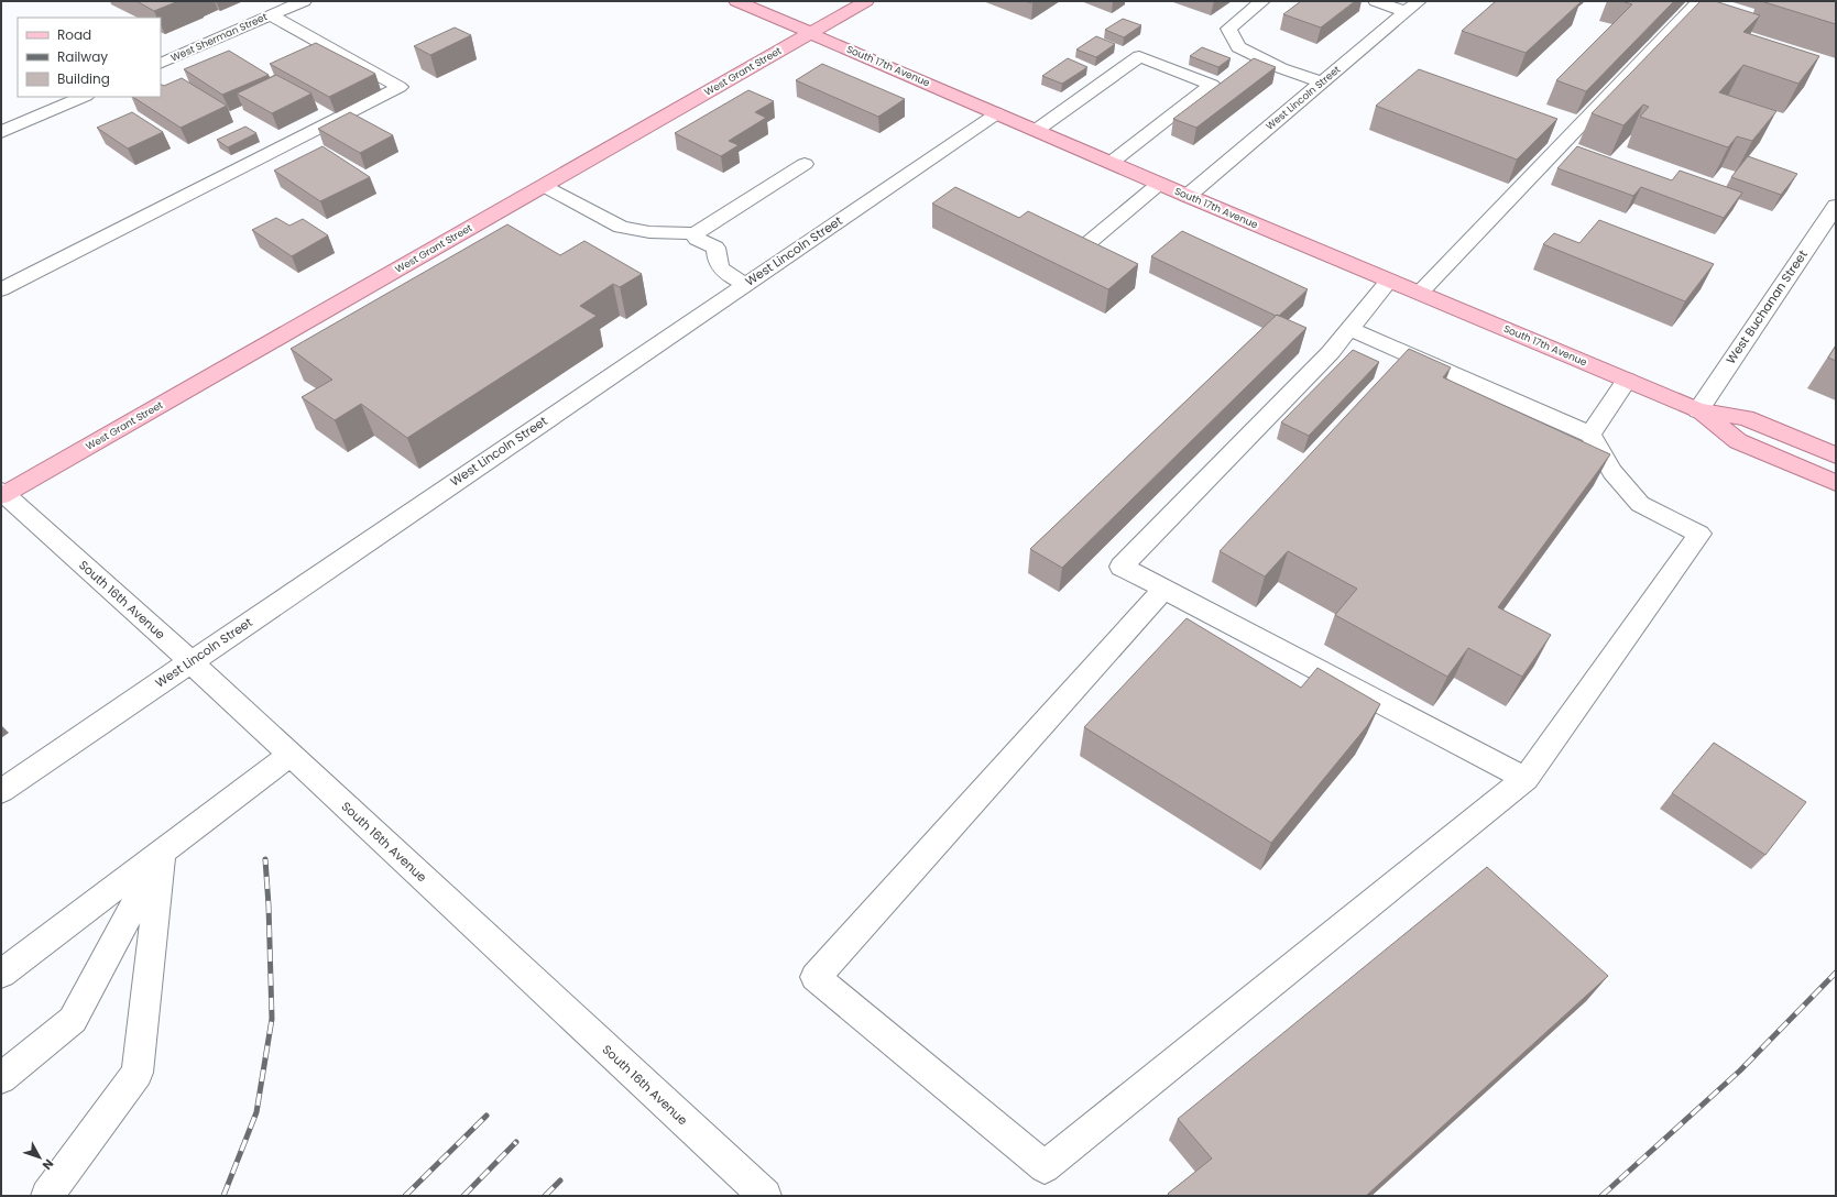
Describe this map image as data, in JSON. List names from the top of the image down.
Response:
{
  "streets": {
    "main road": ["South 17th Avenue", "West Grant Street"],
    "street": [
      "West Sherman Street",
      "West Lincoln Street",
      "West Buchanan Street",
      "South 16th Avenue"
    ]
  },
  "crossings": [
    ["South 17th Avenue", "West Grant Street"],
    ["South 17th Avenue", "West Lincoln Street"],
    ["South 17th Avenue", "West Buchanan Street"],
    ["West Grant Street", "South 16th Avenue"],
    ["West Lincoln Street", "South 16th Avenue"]
  ],
  "legend": ["Road", "Railway", "Building"],
  "north": "bottom right"
}
